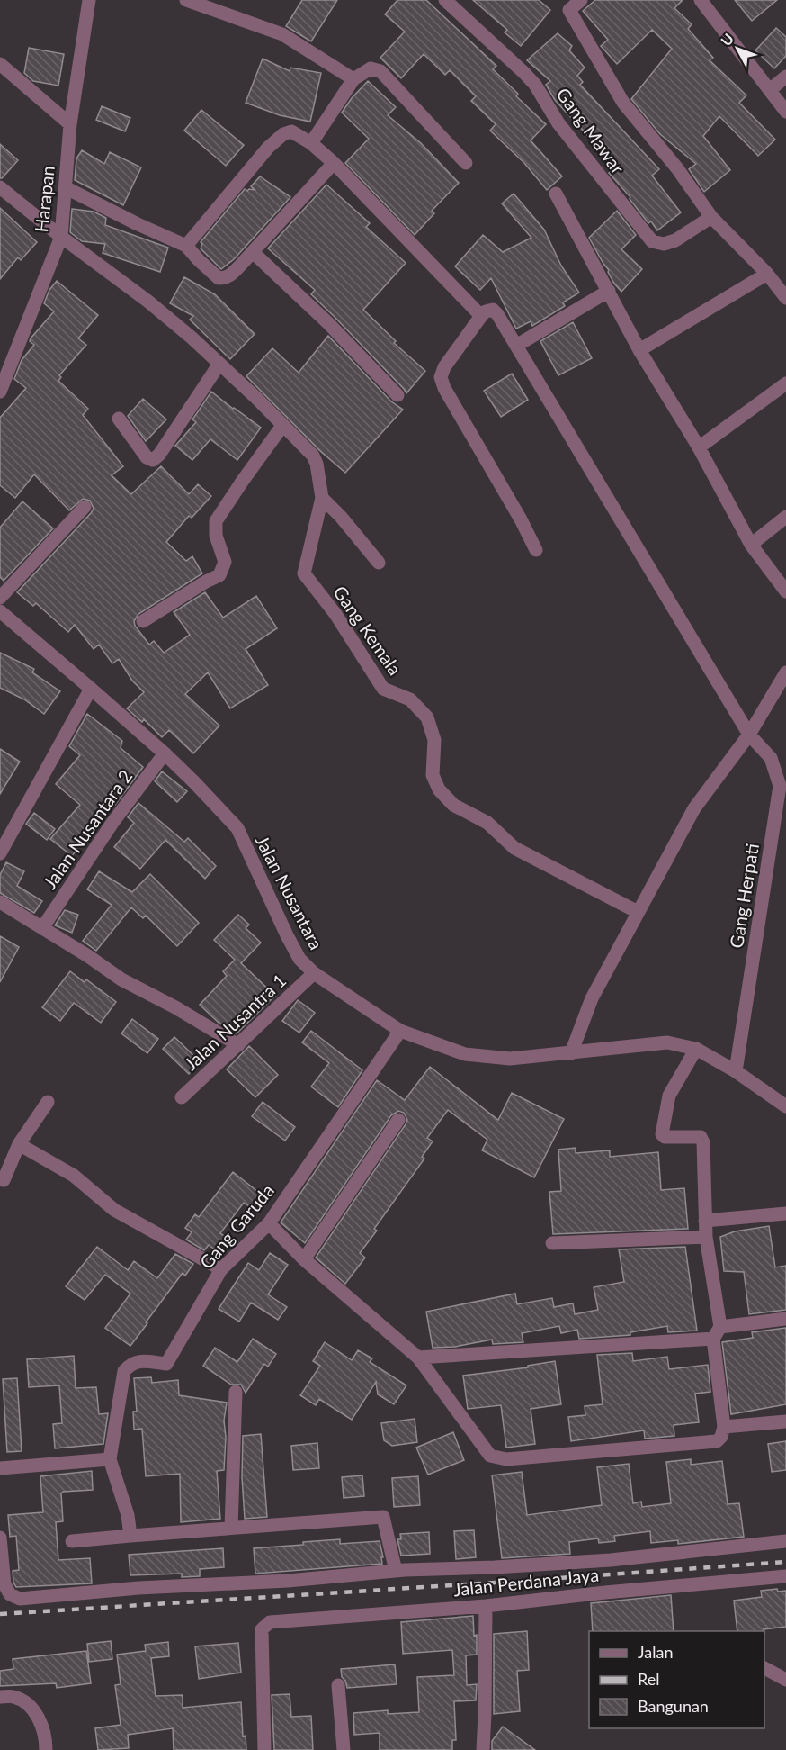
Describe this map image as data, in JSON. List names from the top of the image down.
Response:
{
  "streets": {
    "street": [
      "Gang Mawar",
      "Harapan",
      "Gang Kemala",
      "Jalan Nusantara 2",
      "Jalan Nusantara",
      "Gang Herpati",
      "Jalan Nusantra 1",
      "Gang Garuda",
      "Jalan Perdana Jaya"
    ]
  },
  "crossings": [
    ["Jalan Nusantara 2", "Jalan Nusantara"],
    ["Jalan Nusantara", "Gang Herpati"],
    ["Jalan Nusantara", "Jalan Nusantra 1"],
    ["Jalan Nusantara", "Gang Garuda"]
  ],
  "legend": ["Jalan", "Rel", "Bangunan"],
  "north": "top left"
}
